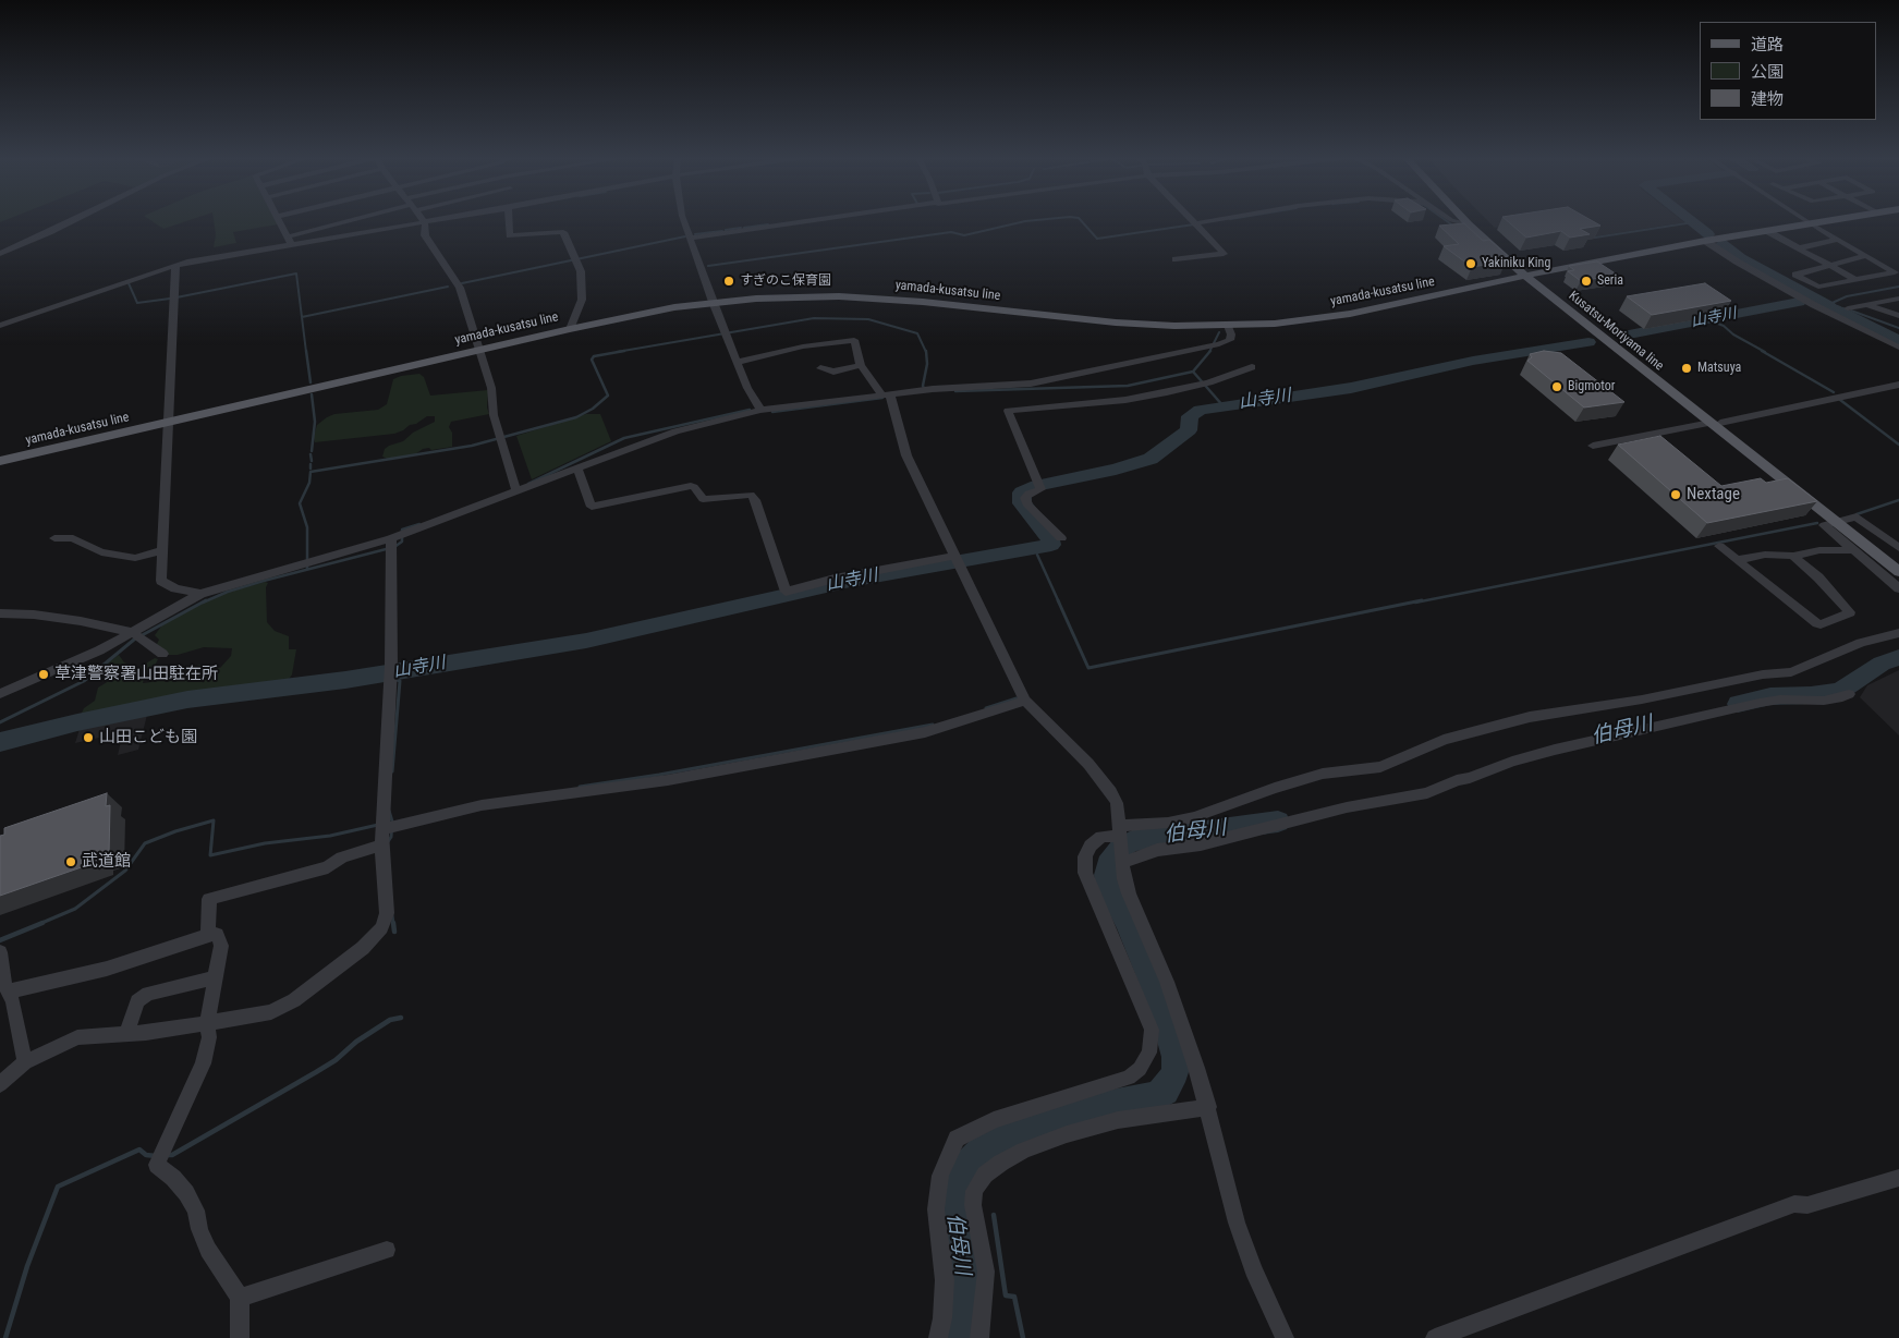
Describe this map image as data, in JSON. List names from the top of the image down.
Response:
{
  "streets": {
    "main road": ["yamada-kusatsu line", "Kusatsu-Moriyama line"]
  },
  "crossings": [
    ["yamada-kusatsu line", "Kusatsu-Moriyama line"]
  ],
  "water": ["山寺川", "伯母川"],
  "places": [
    "Yakiniku King",
    "すぎのこ保育園",
    "Seria",
    "Matsuya",
    "Bigmotor",
    "Nextage",
    "草津警察署山田駐在所",
    "山田こども園",
    "武道館"
  ],
  "legend": ["道路", "公園", "建物"]
}
